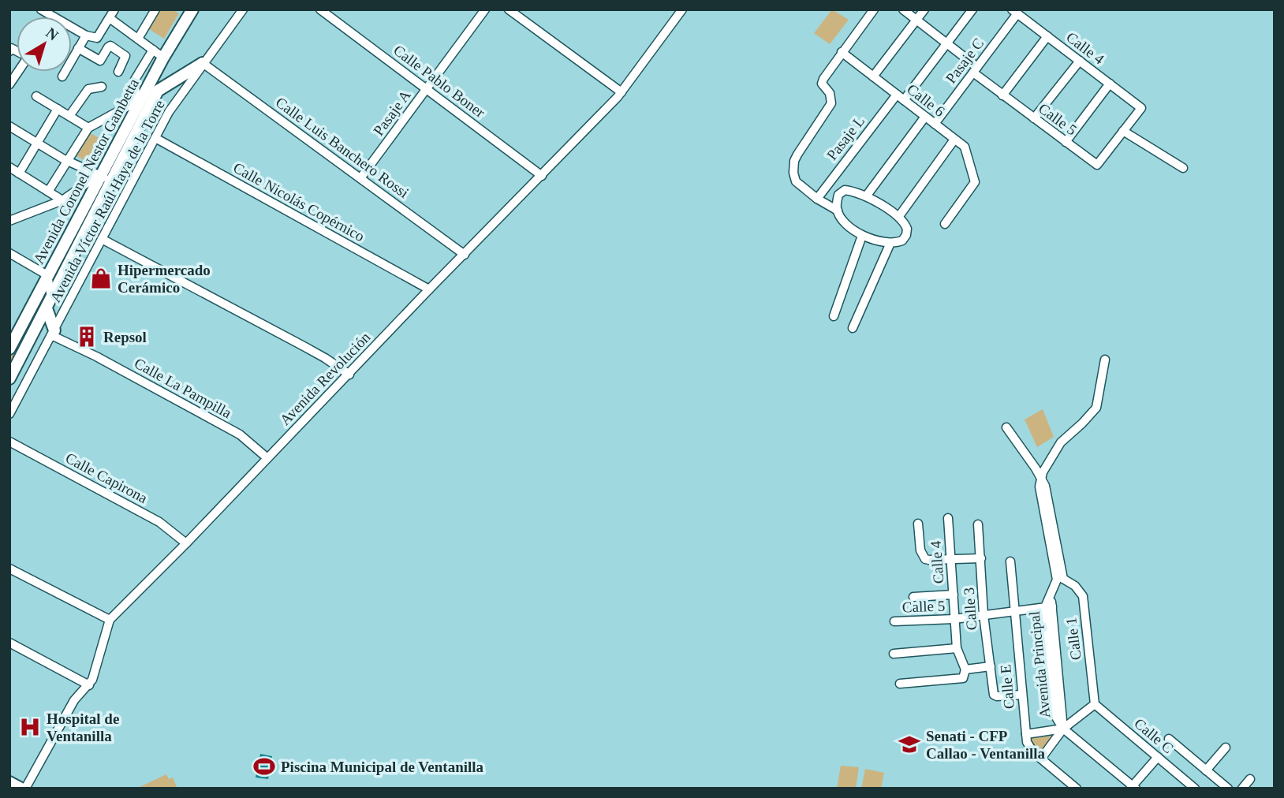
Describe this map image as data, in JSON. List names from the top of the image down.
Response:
{
  "streets": {
    "highway": ["Avenida Coronel Nestor Gambetta"],
    "street": [
      "Calle 4",
      "Pasaje C",
      "Calle Pablo Boner",
      "Calle 6",
      "Pasaje A",
      "Calle 5",
      "Pasaje L",
      "Calle Luis Banchero Rossi",
      "Avenida Víctor Raúl Haya de la Torre",
      "Calle Nicolás Copérnico",
      "Avenida Revolución",
      "Calle La Pampilla",
      "Calle Capirona",
      "Calle 3",
      "Calle 1",
      "Avenida Principal",
      "Calle E",
      "Calle C"
    ]
  },
  "crossings": [
    ["Calle 4", "Pasaje C"],
    ["Calle 4", "Calle 5"],
    ["Pasaje C", "Calle 6"],
    ["Pasaje C", "Calle 5"],
    ["Calle Pablo Boner", "Pasaje A"],
    ["Calle Pablo Boner", "Avenida Revolución"],
    ["Calle 6", "Pasaje L"],
    ["Pasaje A", "Calle Luis Banchero Rossi"],
    ["Calle 5", "Calle 3"],
    ["Calle 5", "Avenida Principal"],
    ["Calle 5", "Calle E"],
    ["Calle Luis Banchero Rossi", "Avenida Coronel Nestor Gambetta"],
    ["Calle Luis Banchero Rossi", "Avenida Víctor Raúl Haya de la Torre"],
    ["Calle Luis Banchero Rossi", "Avenida Revolución"],
    ["Avenida Coronel Nestor Gambetta", "Avenida Víctor Raúl Haya de la Torre"],
    ["Avenida Víctor Raúl Haya de la Torre", "Calle Nicolás Copérnico"],
    ["Avenida Víctor Raúl Haya de la Torre", "Calle La Pampilla"],
    ["Calle Nicolás Copérnico", "Avenida Revolución"],
    ["Avenida Revolución", "Calle La Pampilla"],
    ["Avenida Revolución", "Calle Capirona"],
    ["Calle 3", "Calle E"],
    ["Calle 1", "Avenida Principal"],
    ["Calle 1", "Calle C"]
  ],
  "places": {
    "shop": ["Hipermercado Cerámico"],
    "building": ["Repsol"],
    "hospital": ["Hospital de Ventanilla"],
    "school or university": ["Senati - CFP Callao - Ventanilla"],
    "sports": ["Piscina Municipal de Ventanilla"]
  },
  "north": "top right"
}
